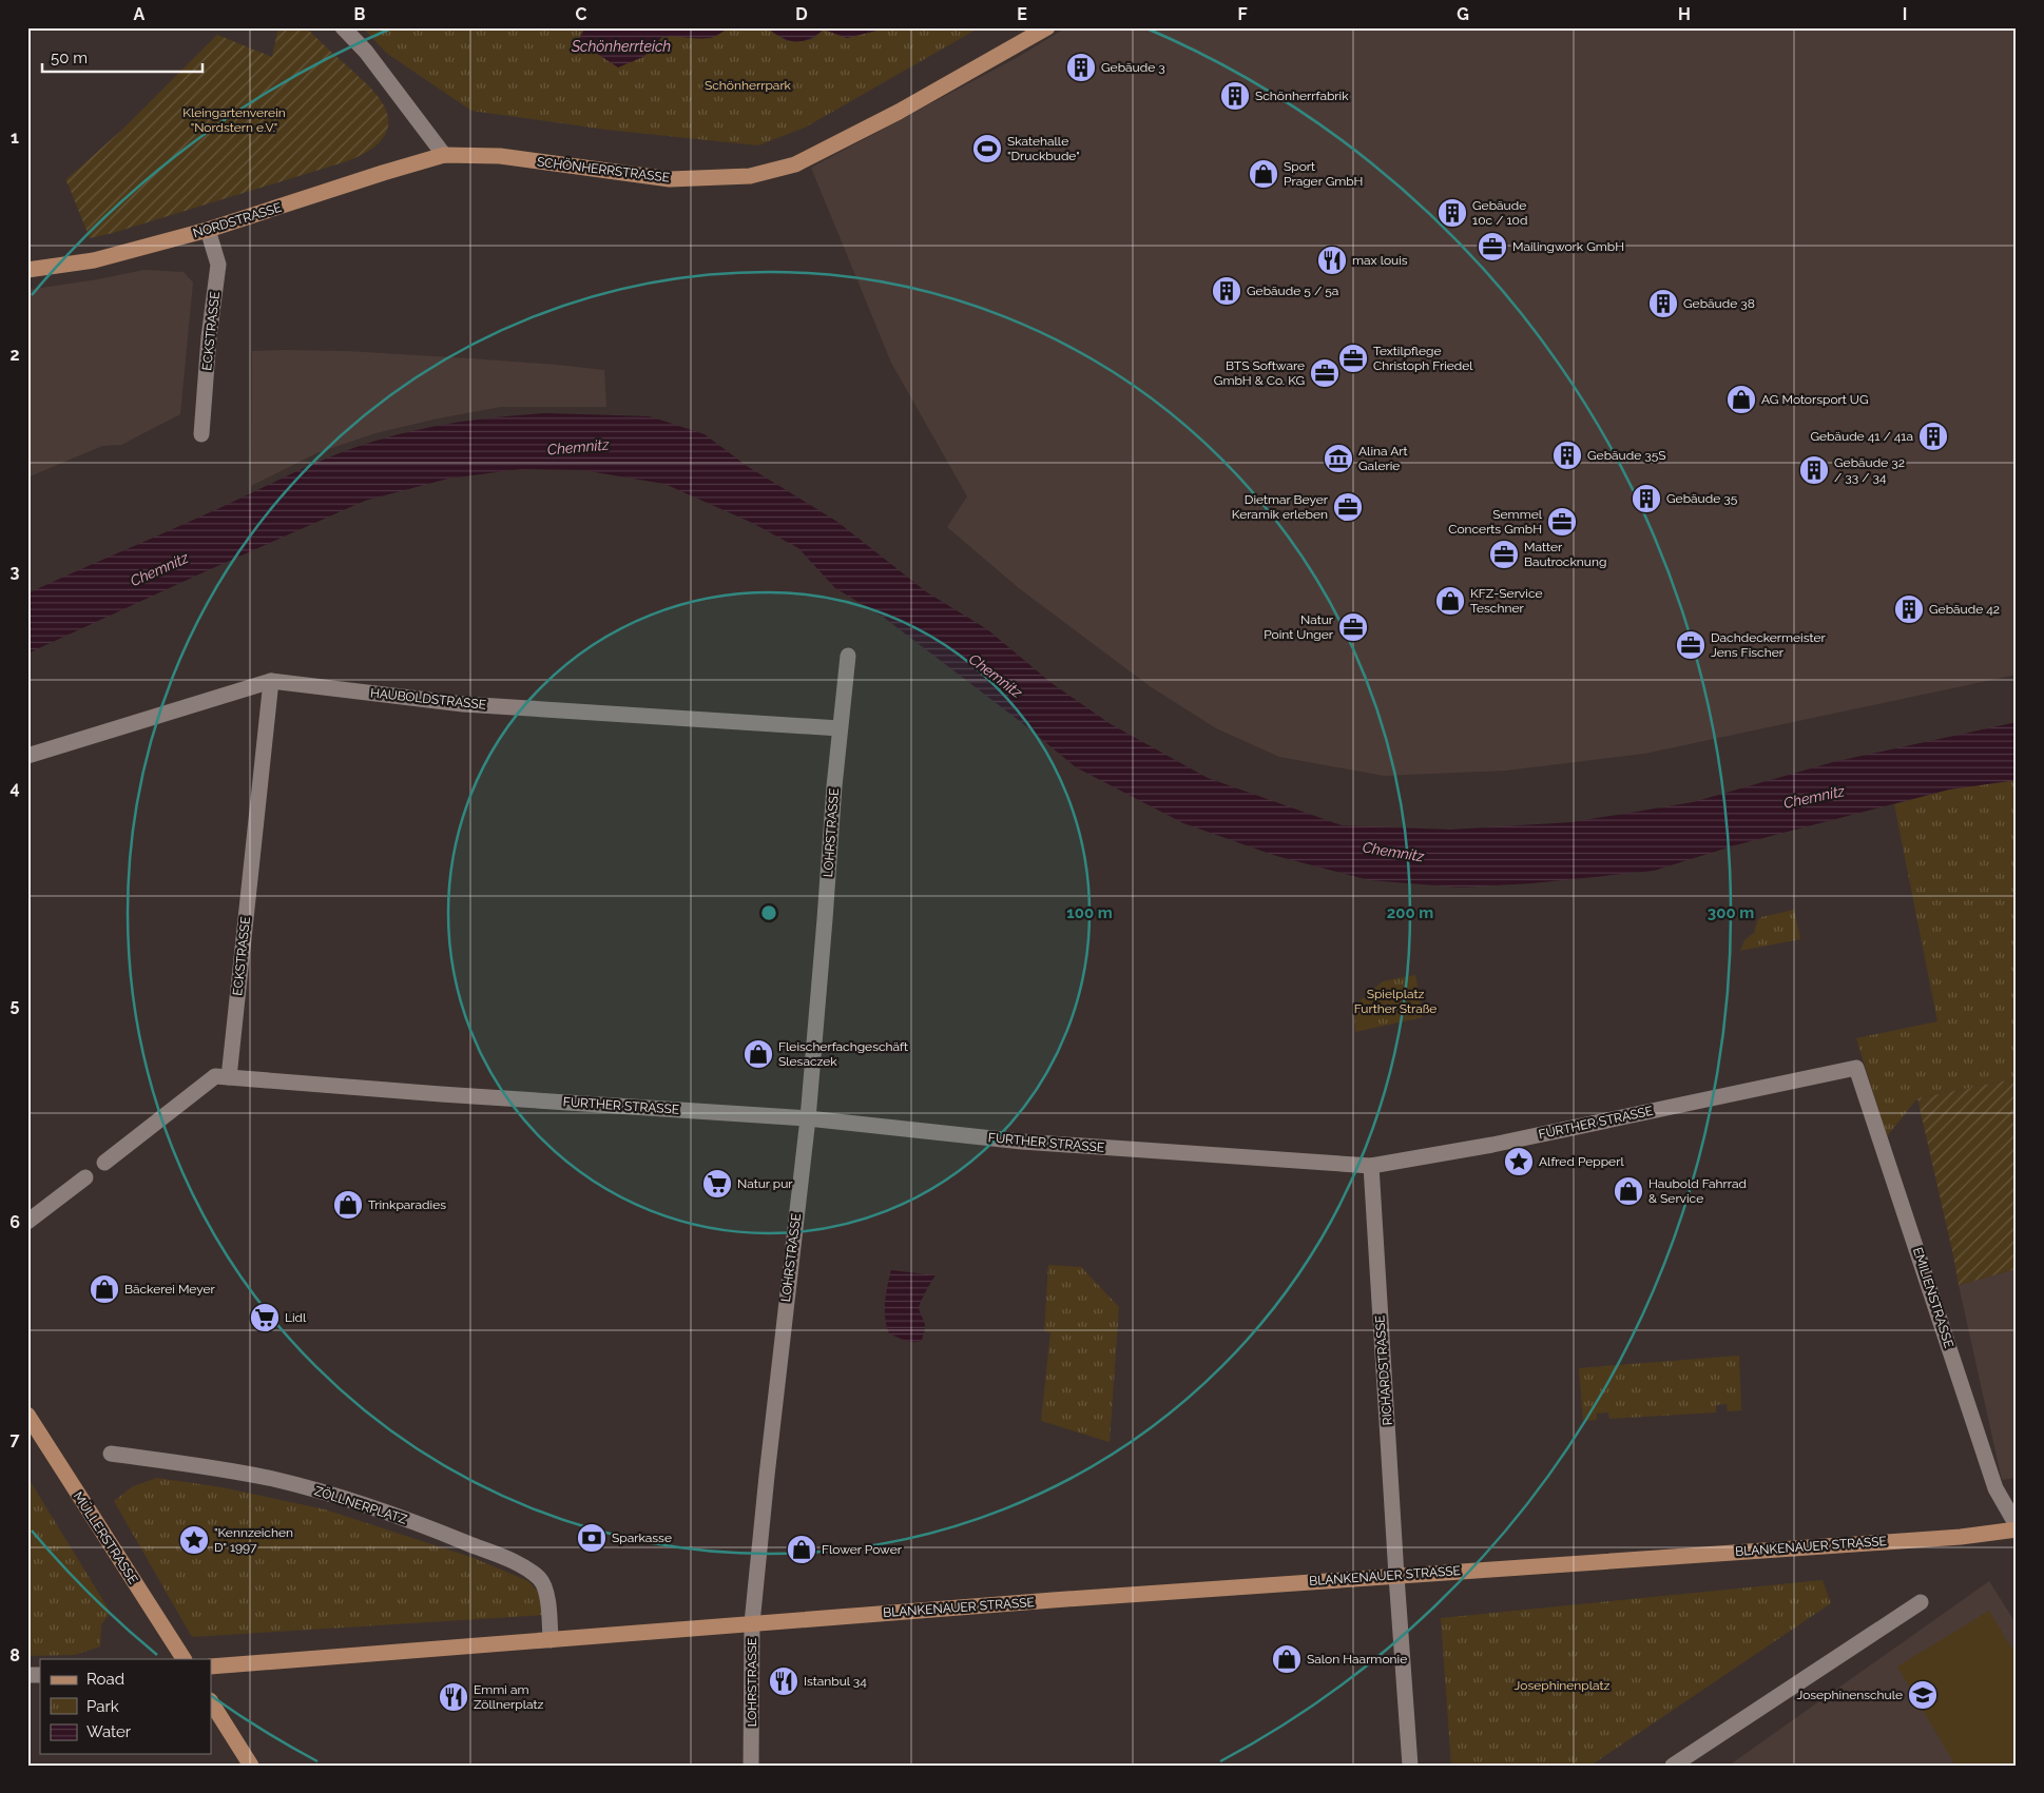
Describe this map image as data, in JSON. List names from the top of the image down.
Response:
{
  "streets": {
    "main road": [
      "SCHÖNHERRSTRASSE",
      "NORDSTRASSE",
      "MÜLLERSTRASSE",
      "BLANKENAUER STRASSE"
    ],
    "street": [
      "ECKSTRASSE",
      "HAUBOLDSTRASSE",
      "LOHRSTRASSE",
      "FURTHER STRASSE",
      "EMILIENSTRASSE",
      "RICHARDSTRASSE",
      "ZÖLLNERPLATZ"
    ]
  },
  "crossings": [
    ["SCHÖNHERRSTRASSE", "NORDSTRASSE"],
    ["NORDSTRASSE", "ECKSTRASSE"],
    ["ECKSTRASSE", "HAUBOLDSTRASSE"],
    ["ECKSTRASSE", "FURTHER STRASSE"],
    ["HAUBOLDSTRASSE", "LOHRSTRASSE"],
    ["LOHRSTRASSE", "FURTHER STRASSE"],
    ["LOHRSTRASSE", "BLANKENAUER STRASSE"],
    ["FURTHER STRASSE", "EMILIENSTRASSE"],
    ["FURTHER STRASSE", "RICHARDSTRASSE"],
    ["RICHARDSTRASSE", "BLANKENAUER STRASSE"]
  ],
  "water": ["Schönherrteich", "Chemnitz"],
  "parks": [
    "Schönherrpark",
    "Kleingartenverein \"Nordstern e.V.\"",
    "Spielplatz Further Straße",
    "Josephinenplatz"
  ],
  "places": {
    "building": [
      "Gebäude 3",
      "Schönherrfabrik",
      "Gebäude 10c / 10d",
      "Gebäude 5 / 5a",
      "Gebäude 38",
      "Gebäude 41 / 41a",
      "Gebäude 35S",
      "Gebäude 32 / 33 / 34",
      "Gebäude 35",
      "Gebäude 42"
    ],
    "sports": ["Skatehalle \"Druckbude\""],
    "shop": [
      "Sport Prager GmbH",
      "AG Motorsport UG",
      "KFZ-Service Teschner",
      "Fleischerfachgeschäft Slesaczek",
      "Haubold Fahrrad & Service",
      "Trinkparadies",
      "Bäckerei Meyer",
      "Flower Power",
      "Salon Haarmonie"
    ],
    "office": [
      "Mailingwork GmbH",
      "Textilpflege Christoph Friedel",
      "BTS Software GmbH & Co. KG",
      "Dietmar Beyer Keramik erleben",
      "Semmel Concerts GmbH",
      "Matter Bautrocknung",
      "Natur Point Unger",
      "Dachdeckermeister Jens Fischer"
    ],
    "restaurant": ["max louis", "Istanbul 34", "Emmi am Zöllnerplatz"],
    "museum": ["Alina Art Galerie"],
    "place": ["Alfred Pepperl", "\"Kennzeichen D\" 1997"],
    "supermarket": ["Natur pur", "Lidl"],
    "bank": ["Sparkasse"],
    "school or university": ["Josephinenschule"]
  },
  "legend": ["Road", "Park", "Water"],
  "scale_bar": "50 m",
  "grid": {
    "columns": [
      "A",
      "B",
      "C",
      "D",
      "E",
      "F",
      "G",
      "H",
      "I"
    ],
    "rows": [
      "1",
      "2",
      "3",
      "4",
      "5",
      "6",
      "7",
      "8"
    ]
  },
  "rings": ["100 m", "200 m", "300 m"]
}
